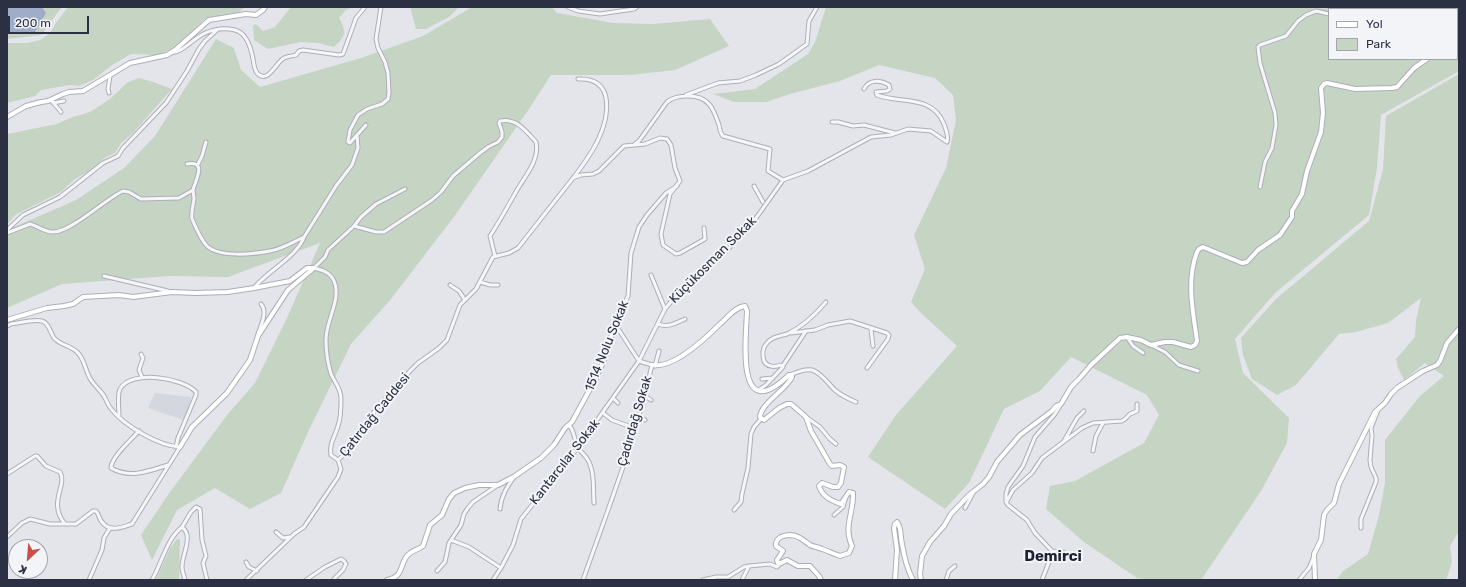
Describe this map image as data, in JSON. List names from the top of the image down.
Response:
{
  "streets": {
    "street": [
      "Küçükosman Sokak",
      "1514 Nolu Sokak",
      "Çatırdağ Caddesi",
      "Çadırdağ Sokak",
      "Kantarcılar Sokak"
    ]
  },
  "crossings": [
    ["Küçükosman Sokak", "Kantarcılar Sokak"]
  ],
  "districts": ["Demirci"],
  "legend": ["Yol", "Park"],
  "scale_bar": "200 m",
  "north": "bottom left"
}
